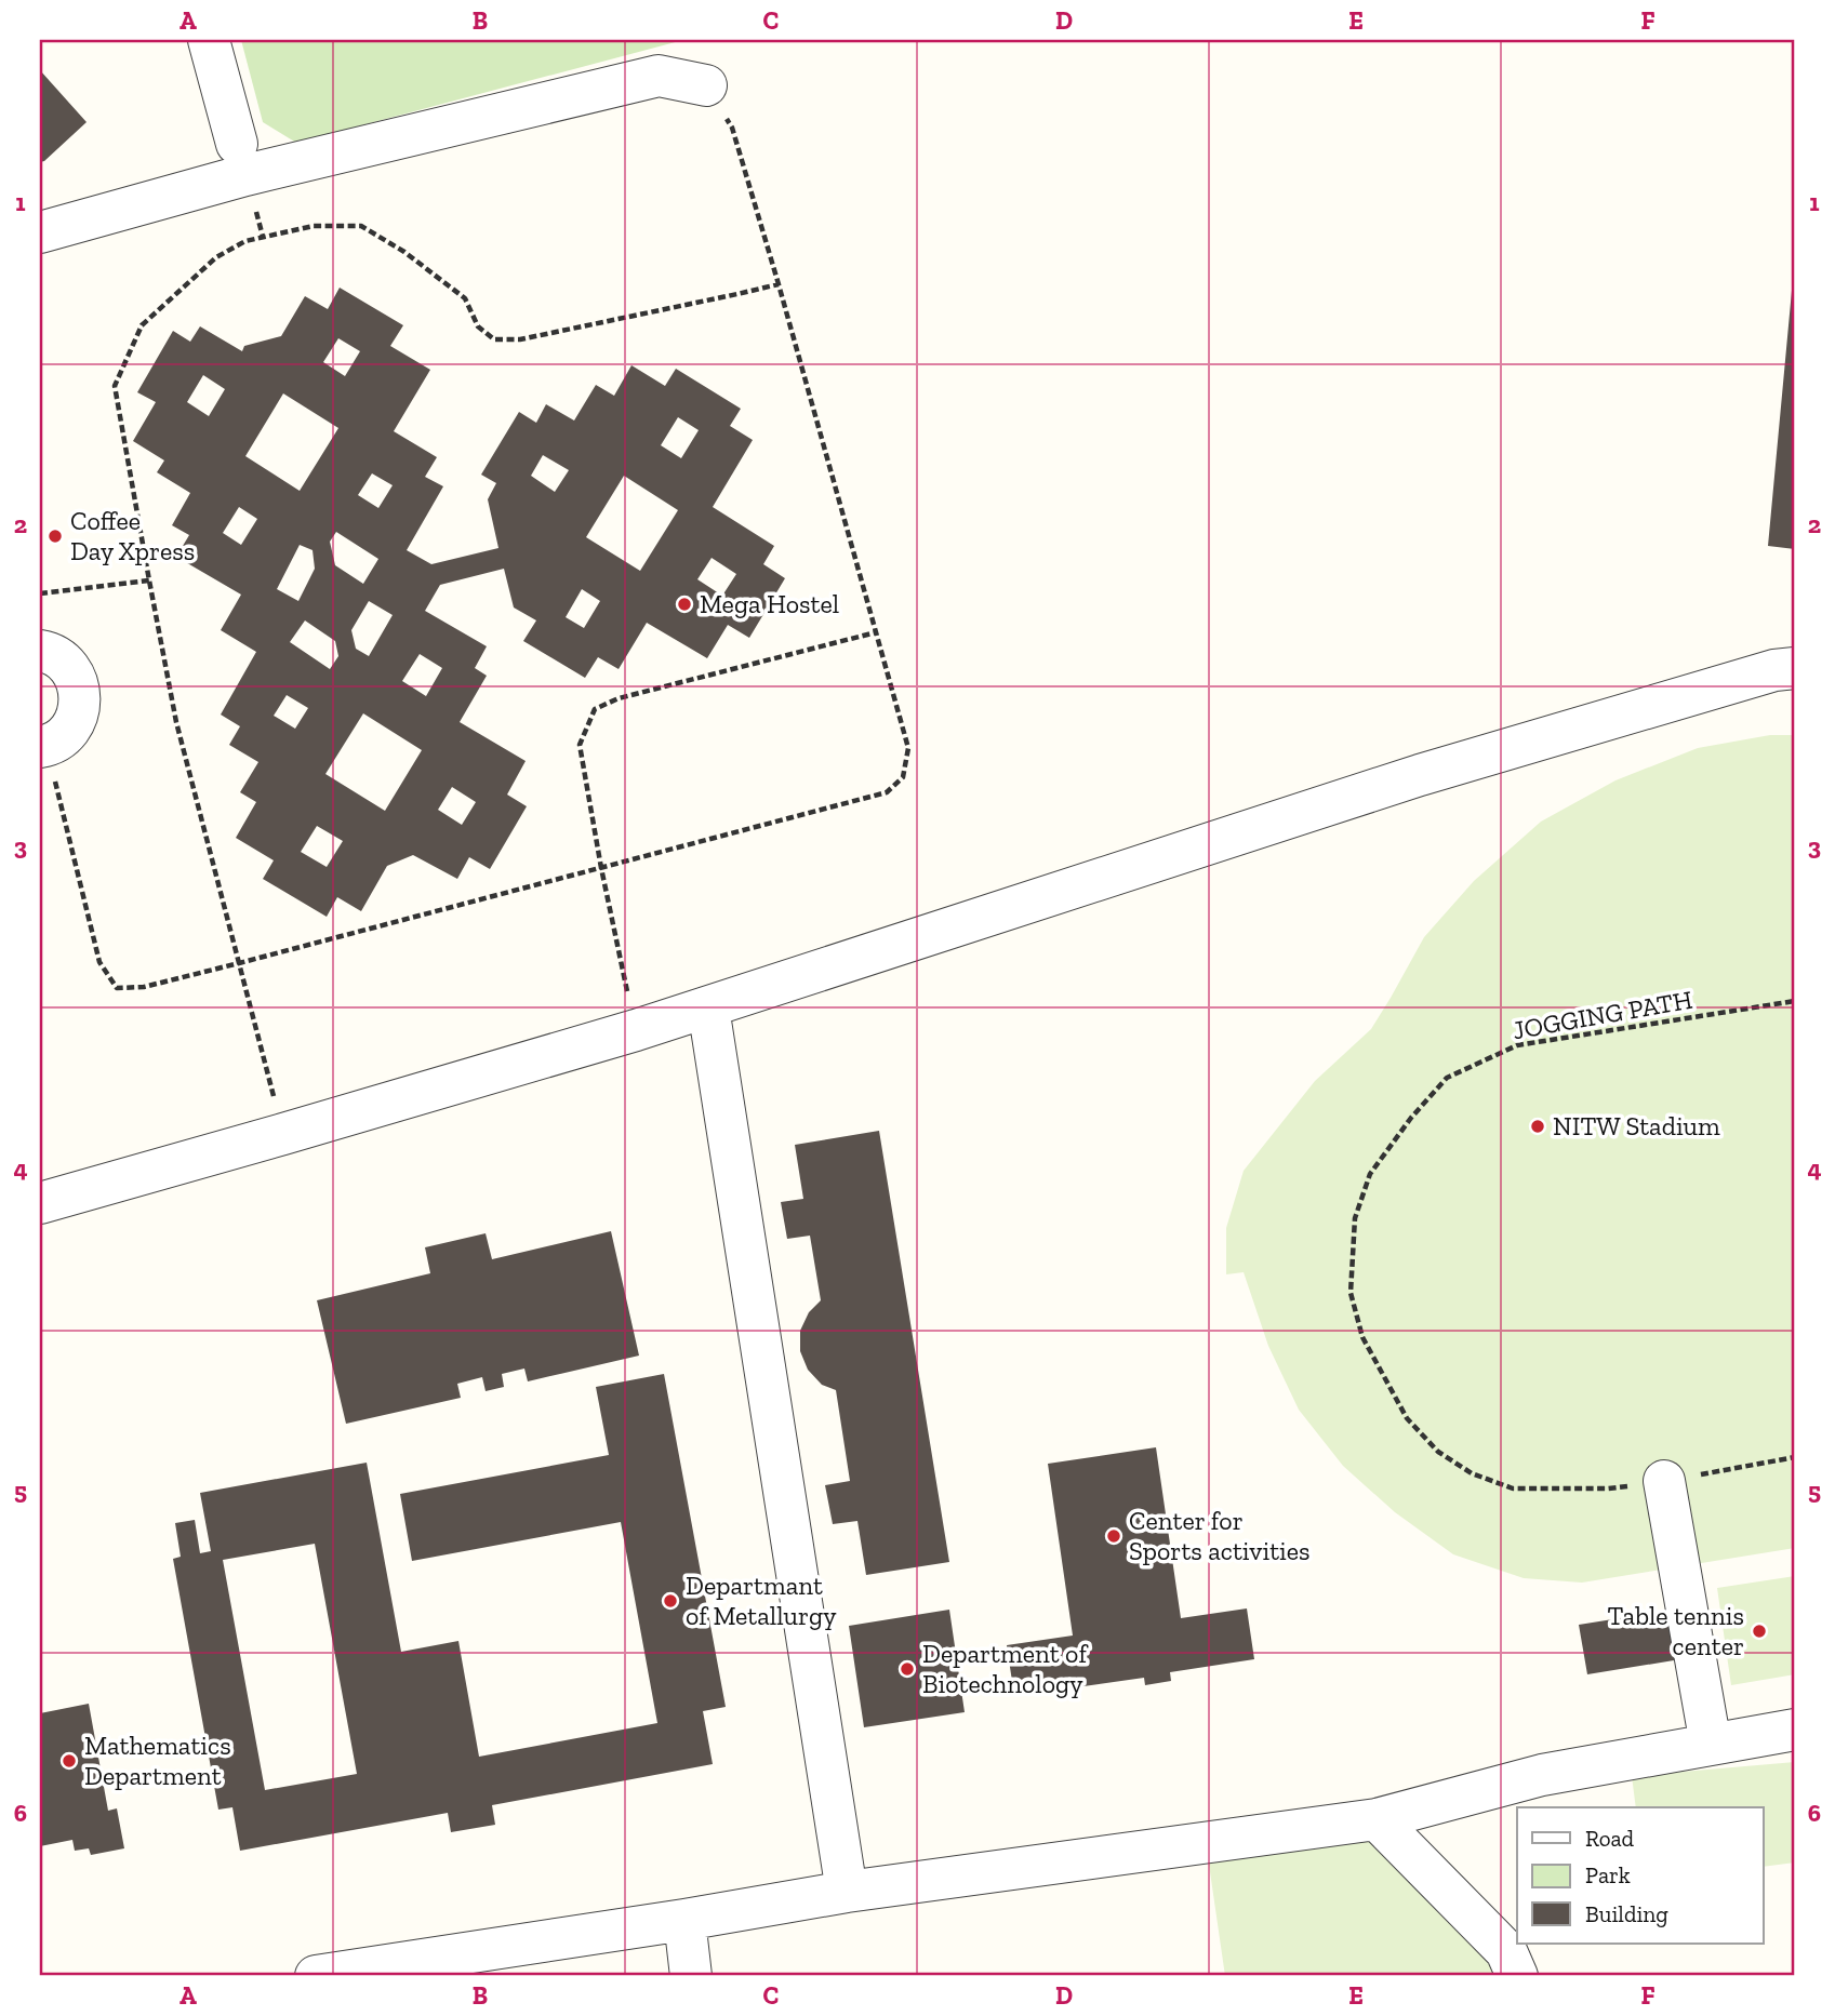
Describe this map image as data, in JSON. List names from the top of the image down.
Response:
{
  "streets": {
    "path": ["JOGGING PATH"]
  },
  "places": [
    "Coffee Day Xpress",
    "Mega Hostel",
    "NITW Stadium",
    "Center for Sports activities",
    "Departmant of Metallurgy",
    "Table tennis center",
    "Department of Biotechnology",
    "Mathematics Department"
  ],
  "legend": ["Road", "Park", "Building"],
  "grid": {
    "columns": [
      "A",
      "B",
      "C",
      "D",
      "E",
      "F"
    ],
    "rows": [
      "1",
      "2",
      "3",
      "4",
      "5",
      "6"
    ]
  }
}
